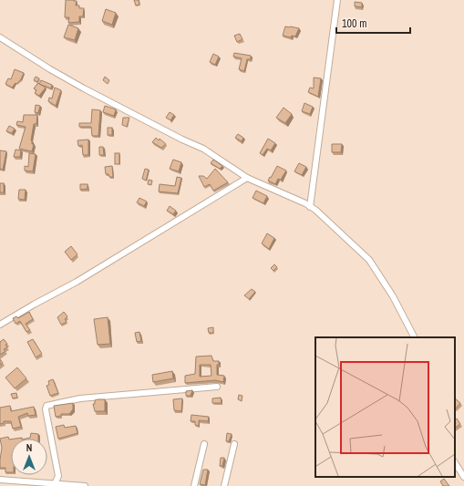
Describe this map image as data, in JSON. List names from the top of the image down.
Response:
{
  "scale_bar": "100 m",
  "north": "top"
}
